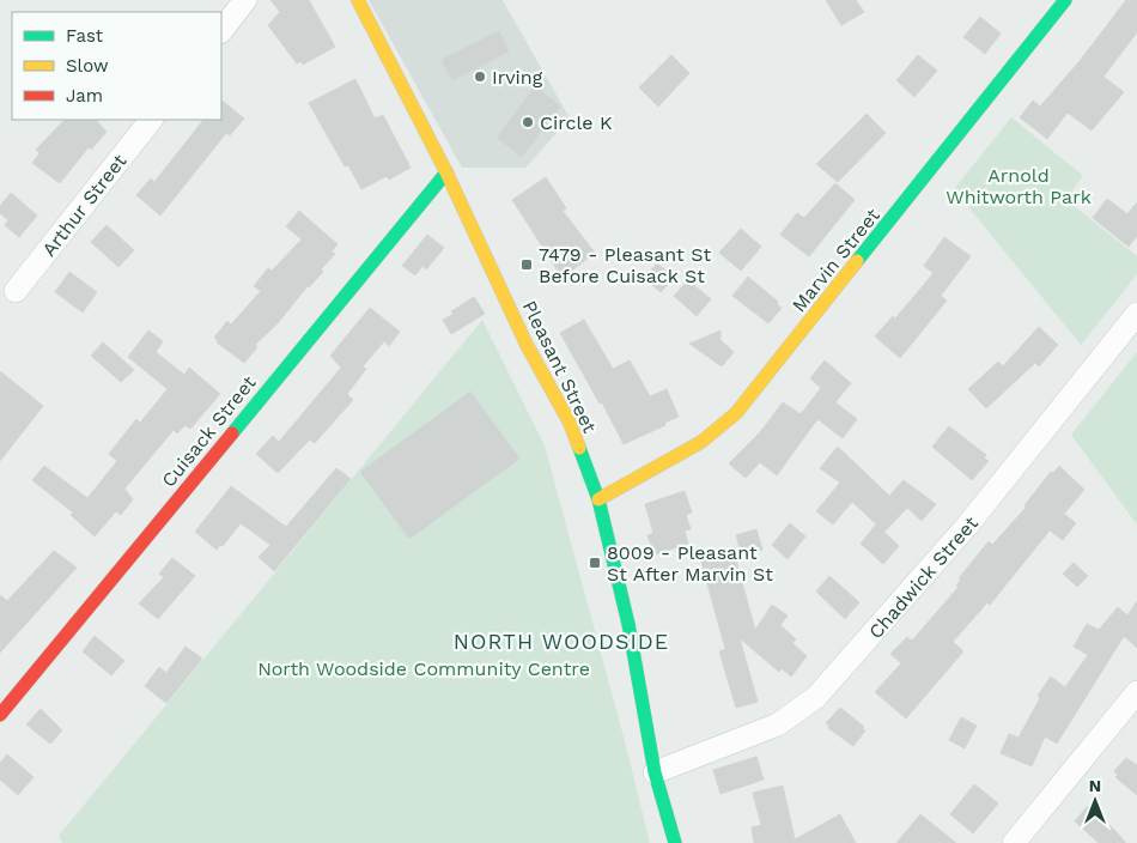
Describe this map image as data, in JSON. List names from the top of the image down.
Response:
{
  "streets": {
    "street": [
      "Arthur Street",
      "Marvin Street",
      "Pleasant Street",
      "Cuisack Street",
      "Chadwick Street"
    ]
  },
  "crossings": [
    ["Marvin Street", "Pleasant Street"],
    ["Pleasant Street", "Cuisack Street"],
    ["Pleasant Street", "Chadwick Street"]
  ],
  "districts": ["NORTH WOODSIDE"],
  "parks": ["Arnold Whitworth Park", "North Woodside Community Centre"],
  "places": {
    "other": ["Irving", "Circle K"],
    "transit": ["7479 - Pleasant St Before Cuisack St", "8009 - Pleasant St After Marvin St"]
  },
  "legend": ["Fast", "Slow", "Jam"],
  "north": "top"
}
